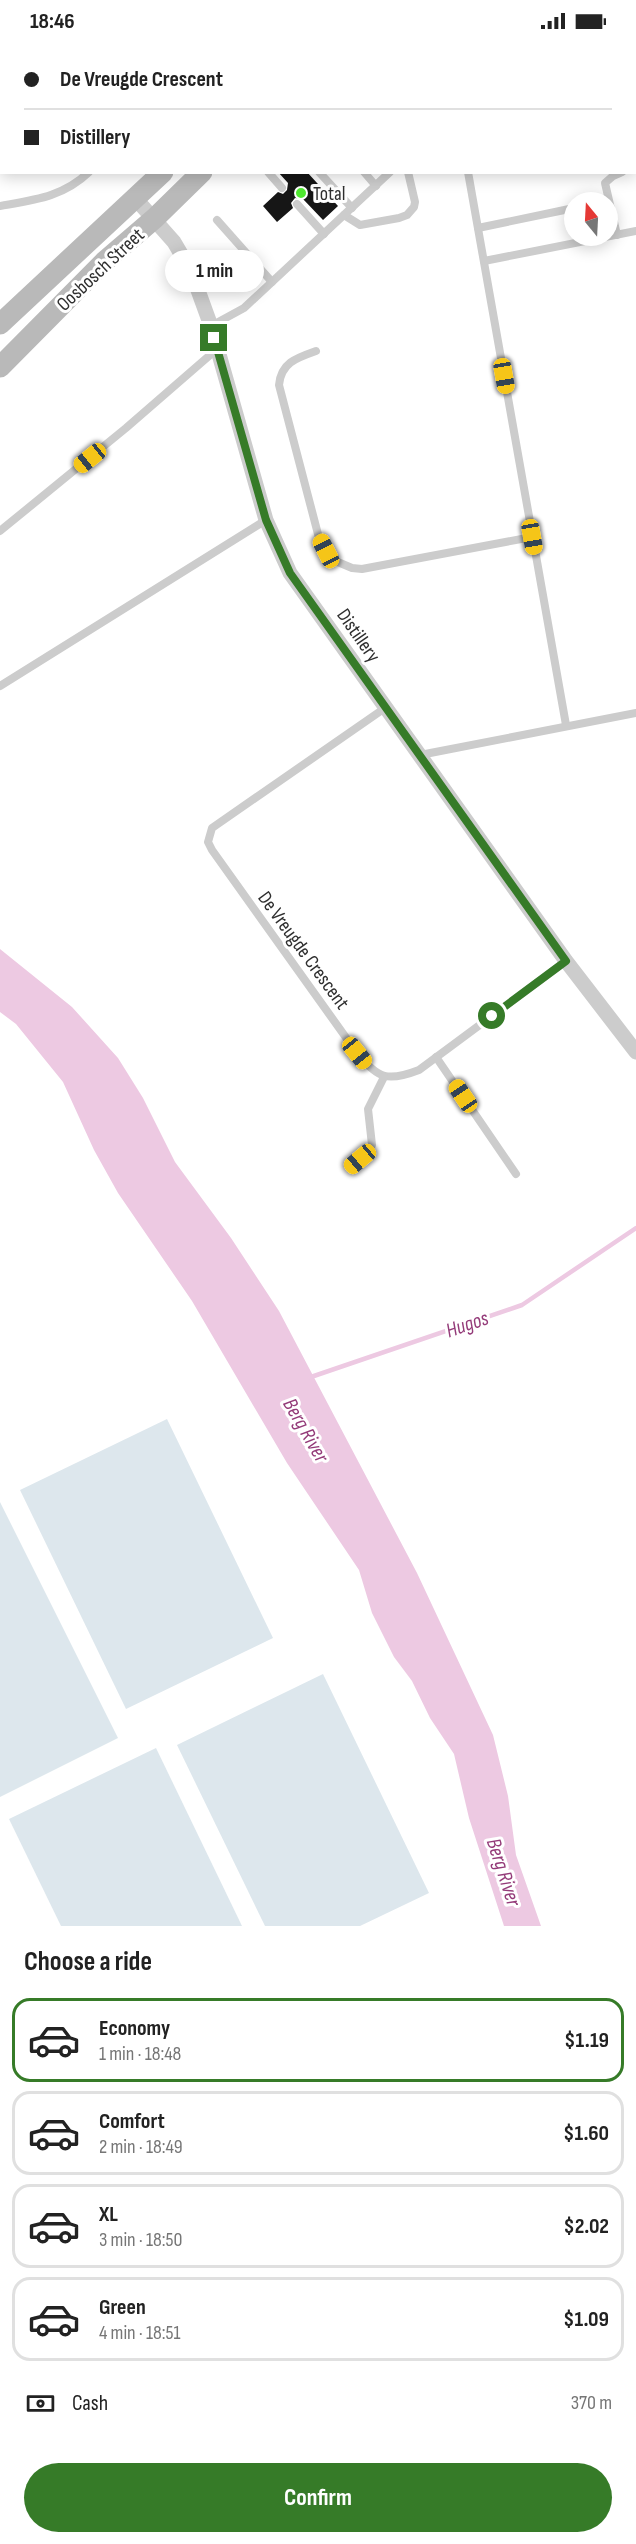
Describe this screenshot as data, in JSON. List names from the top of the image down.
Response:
{
  "streets": {
    "main road": ["Oosbosch Street"],
    "street": ["Distillery"],
    "lane": ["De Vreugde Crescent"]
  },
  "crossings": [
    ["Oosbosch Street", "Distillery"],
    ["Distillery", "De Vreugde Crescent"]
  ],
  "water": ["Hugos", "Berg River"],
  "places": ["Total"],
  "north": "top",
  "page": {
    "status": "18:46",
    "banner": ["De Vreugde Crescent", "Distillery"],
    "bubble": "1 min",
    "heading": "Choose a ride",
    "list": [
      {
        "name": "Economy",
        "note": "1 min · 18:48",
        "value": "$1.19"
      },
      {
        "name": "Comfort",
        "note": "2 min · 18:49",
        "value": "$1.60"
      },
      {
        "name": "XL",
        "note": "3 min · 18:50",
        "value": "$2.02"
      },
      {
        "name": "Green",
        "note": "4 min · 18:51",
        "value": "$1.09"
      }
    ],
    "pay": ["Cash", "370 m"],
    "buttons": "Confirm"
  }
}
